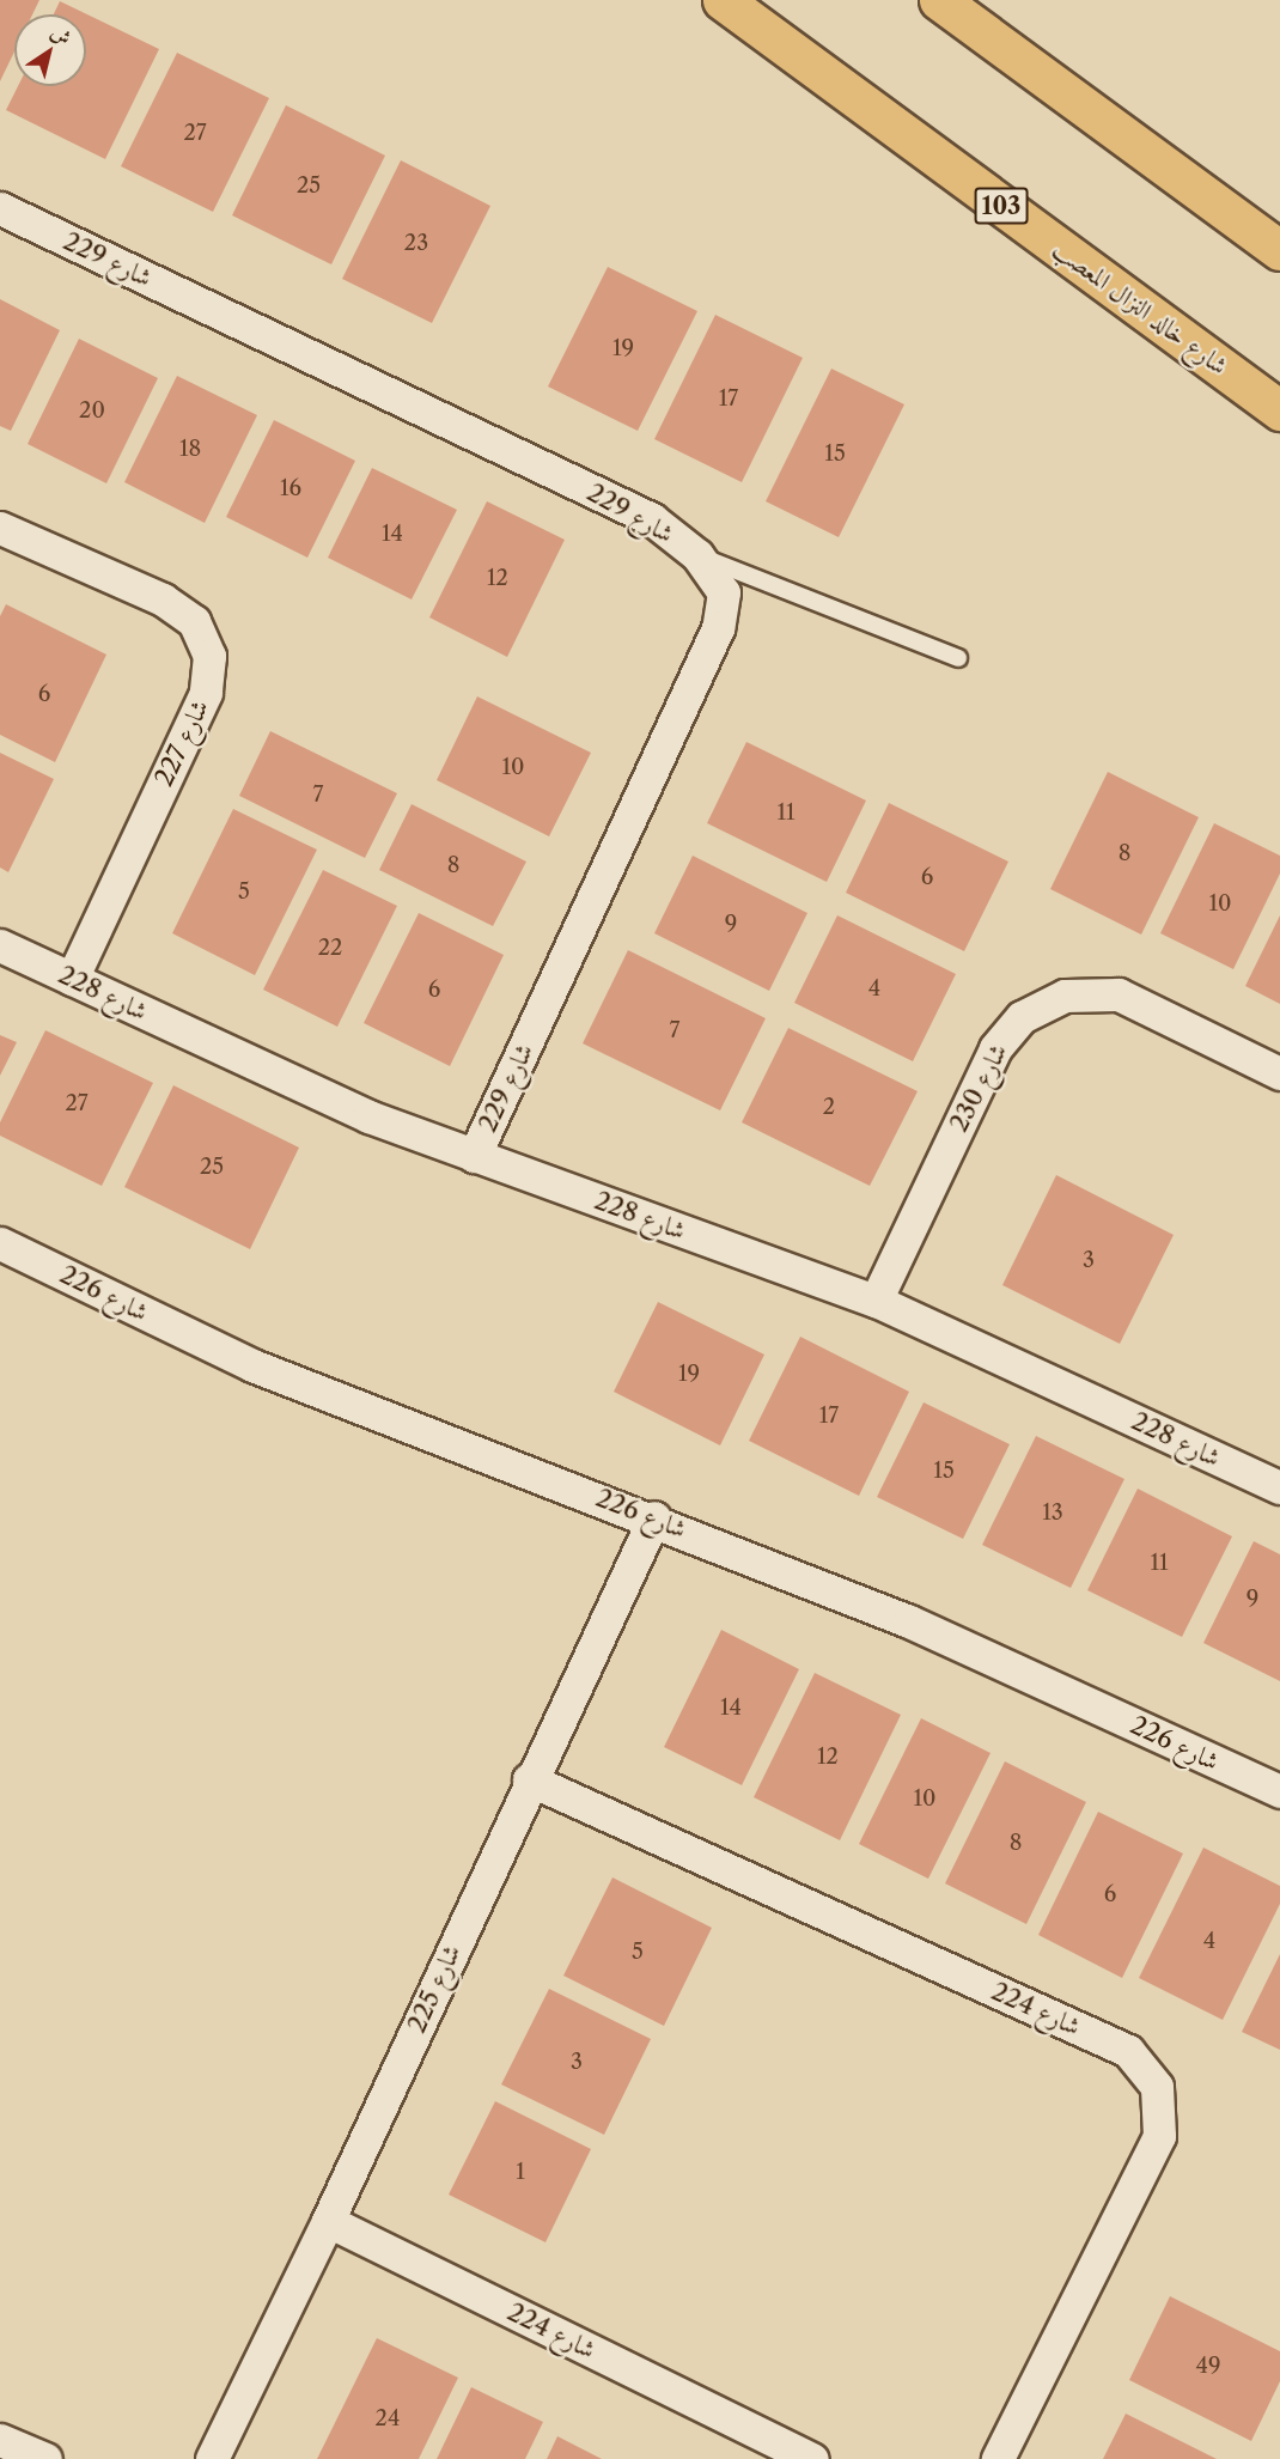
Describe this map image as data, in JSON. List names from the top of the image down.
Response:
{
  "streets": {
    "main road": ["103", "شارع خالد النزال المعصب"],
    "street": [
      "شارع 229",
      "شارع 227",
      "شارع 228",
      "شارع 230",
      "شارع 226",
      "شارع 225",
      "شارع 224"
    ]
  },
  "crossings": [
    ["شارع 229", "شارع 228"],
    ["شارع 227", "شارع 228"],
    ["شارع 228", "شارع 230"],
    ["شارع 226", "شارع 225"],
    ["شارع 225", "شارع 224"]
  ],
  "house_numbers": [
    "27",
    "25",
    "23",
    "19",
    "17",
    "20",
    "18",
    "15",
    "16",
    "14",
    "12",
    "6",
    "10",
    "7",
    "11",
    "8",
    "8",
    "6",
    "5",
    "10",
    "9",
    "22",
    "4",
    "6",
    "7",
    "27",
    "2",
    "25",
    "3",
    "19",
    "17",
    "15",
    "13",
    "11",
    "9",
    "14",
    "12",
    "10",
    "8",
    "6",
    "4",
    "5",
    "3",
    "1",
    "49",
    "24"
  ],
  "north": "top right"
}
